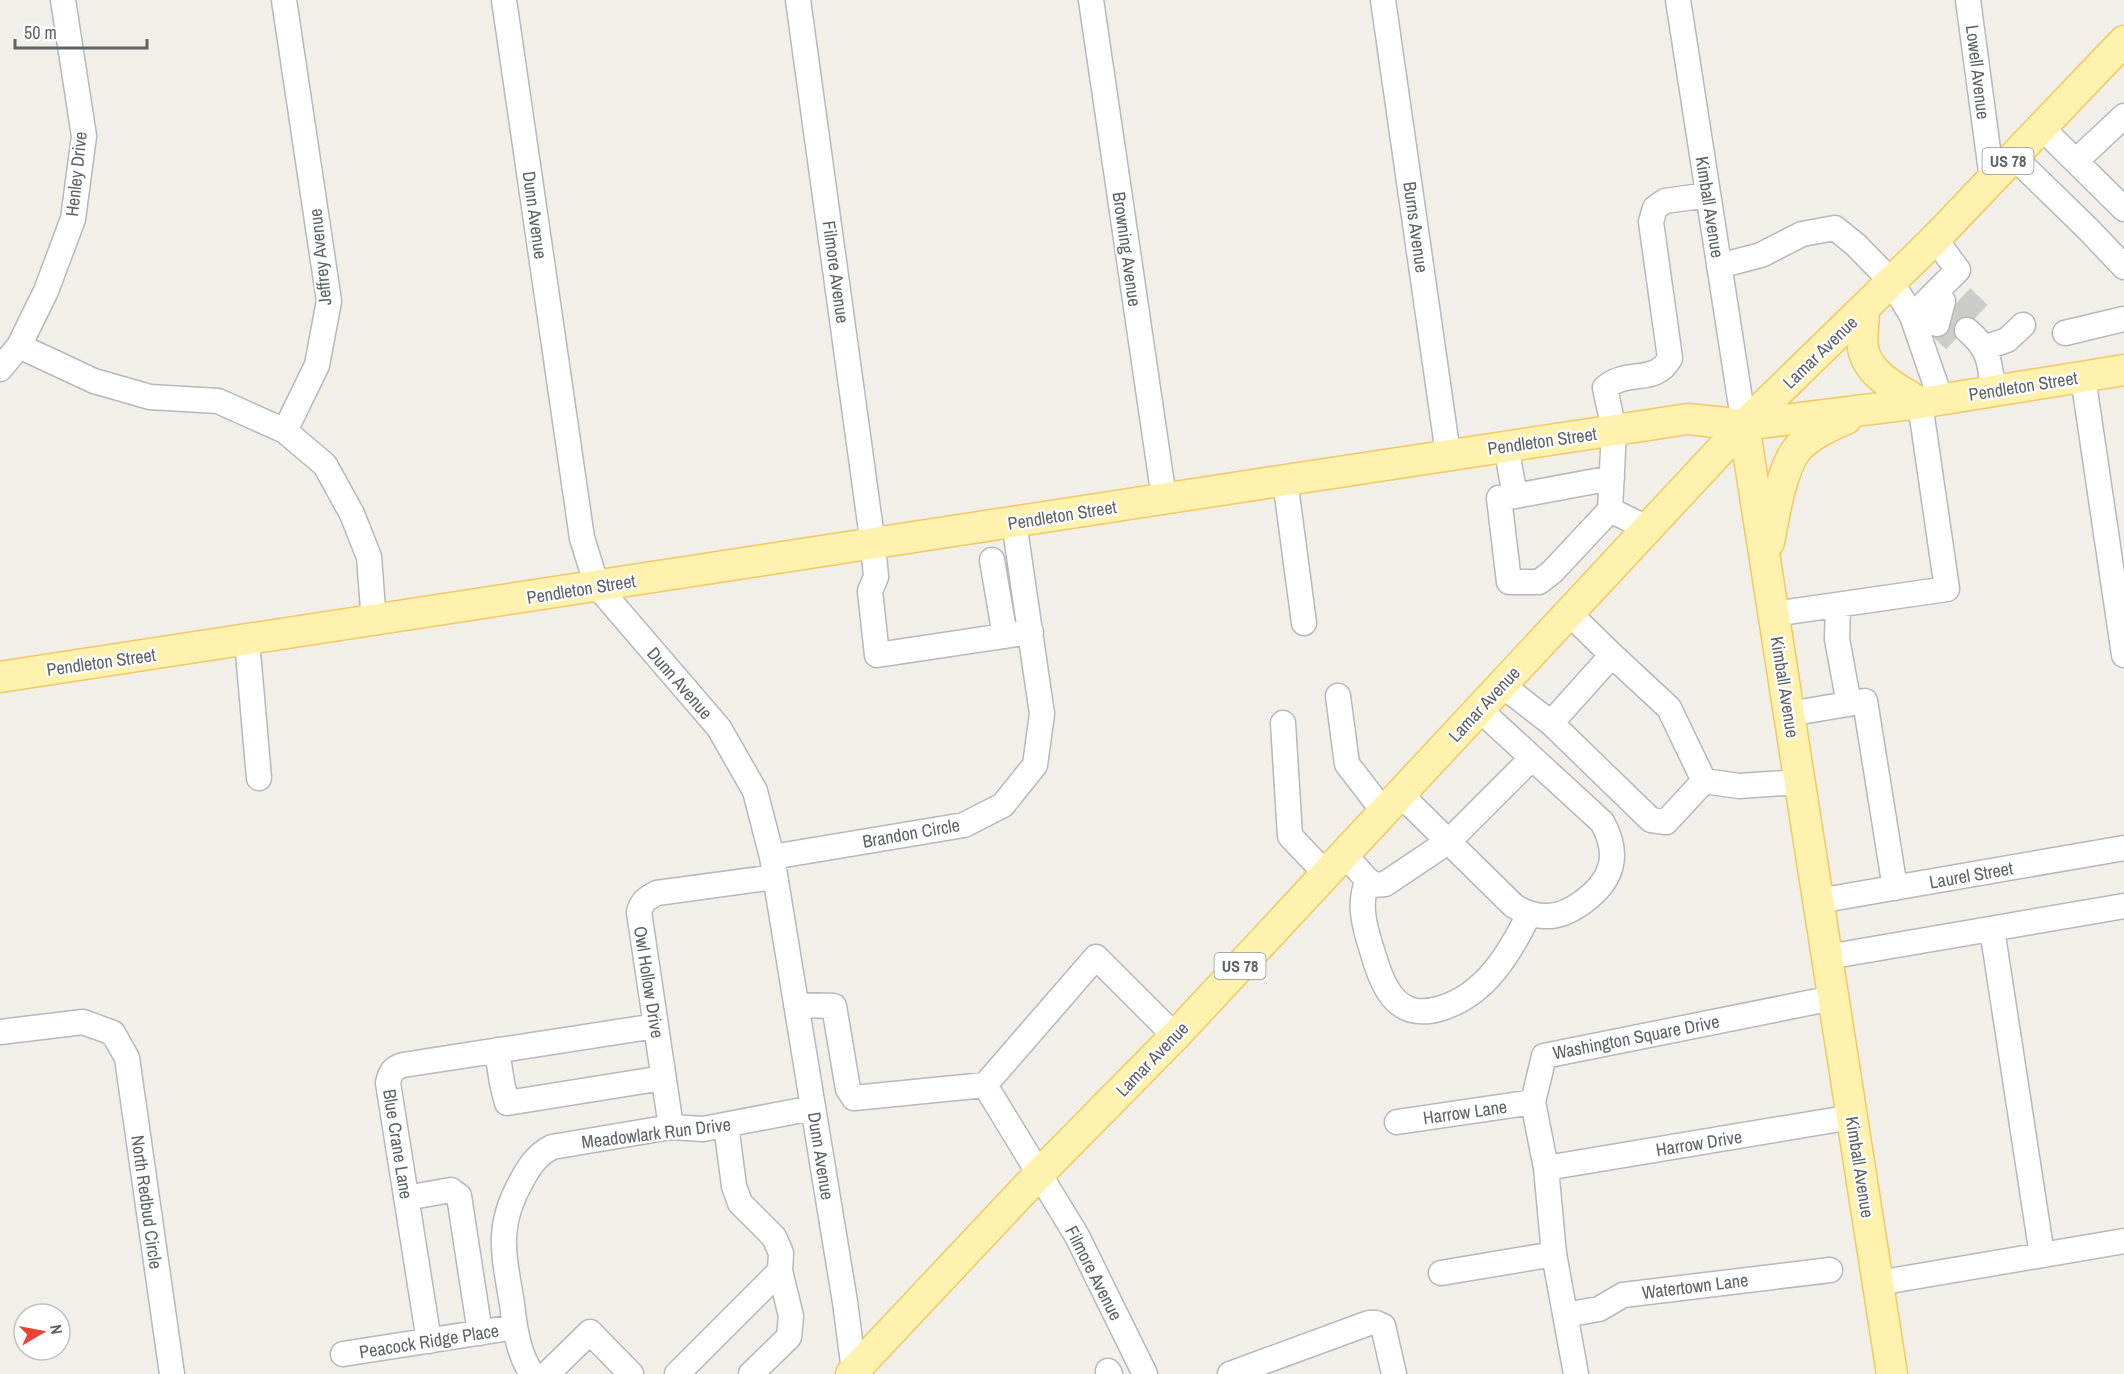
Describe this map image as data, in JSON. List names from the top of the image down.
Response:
{
  "streets": {
    "main road": [
      "US 78",
      "Kimball Avenue",
      "Lamar Avenue",
      "Pendleton Street"
    ],
    "street": [
      "Lowell Avenue",
      "Henley Drive",
      "Dunn Avenue",
      "Burns Avenue",
      "Browning Avenue",
      "Jeffrey Avenue",
      "Filmore Avenue",
      "Brandon Circle",
      "Laurel Street",
      "Owl Hollow Drive",
      "Washington Square Drive",
      "Harrow Lane",
      "Meadowlark Run Drive",
      "Harrow Drive",
      "Blue Crane Lane",
      "North Redbud Circle",
      "Watertown Lane",
      "Peacock Ridge Place"
    ]
  },
  "crossings": [
    ["Lowell Avenue", "Lamar Avenue"],
    ["Kimball Avenue", "Lamar Avenue"],
    ["Kimball Avenue", "Pendleton Street"],
    ["Kimball Avenue", "Laurel Street"],
    ["Kimball Avenue", "Washington Square Drive"],
    ["Kimball Avenue", "Harrow Drive"],
    ["Dunn Avenue", "Lamar Avenue"],
    ["Dunn Avenue", "Pendleton Street"],
    ["Dunn Avenue", "Brandon Circle"],
    ["Dunn Avenue", "Owl Hollow Drive"],
    ["Dunn Avenue", "Meadowlark Run Drive"],
    ["Burns Avenue", "Pendleton Street"],
    ["Browning Avenue", "Pendleton Street"],
    ["Filmore Avenue", "Lamar Avenue"],
    ["Filmore Avenue", "Pendleton Street"],
    ["Lamar Avenue", "Pendleton Street"],
    ["Pendleton Street", "Brandon Circle"],
    ["Brandon Circle", "Owl Hollow Drive"],
    ["Owl Hollow Drive", "Meadowlark Run Drive"],
    ["Owl Hollow Drive", "Blue Crane Lane"],
    ["Washington Square Drive", "Harrow Lane"],
    ["Washington Square Drive", "Harrow Drive"],
    ["Washington Square Drive", "Watertown Lane"],
    ["Meadowlark Run Drive", "Peacock Ridge Place"],
    ["Blue Crane Lane", "Peacock Ridge Place"]
  ],
  "scale_bar": "50 m",
  "north": "right"
}
